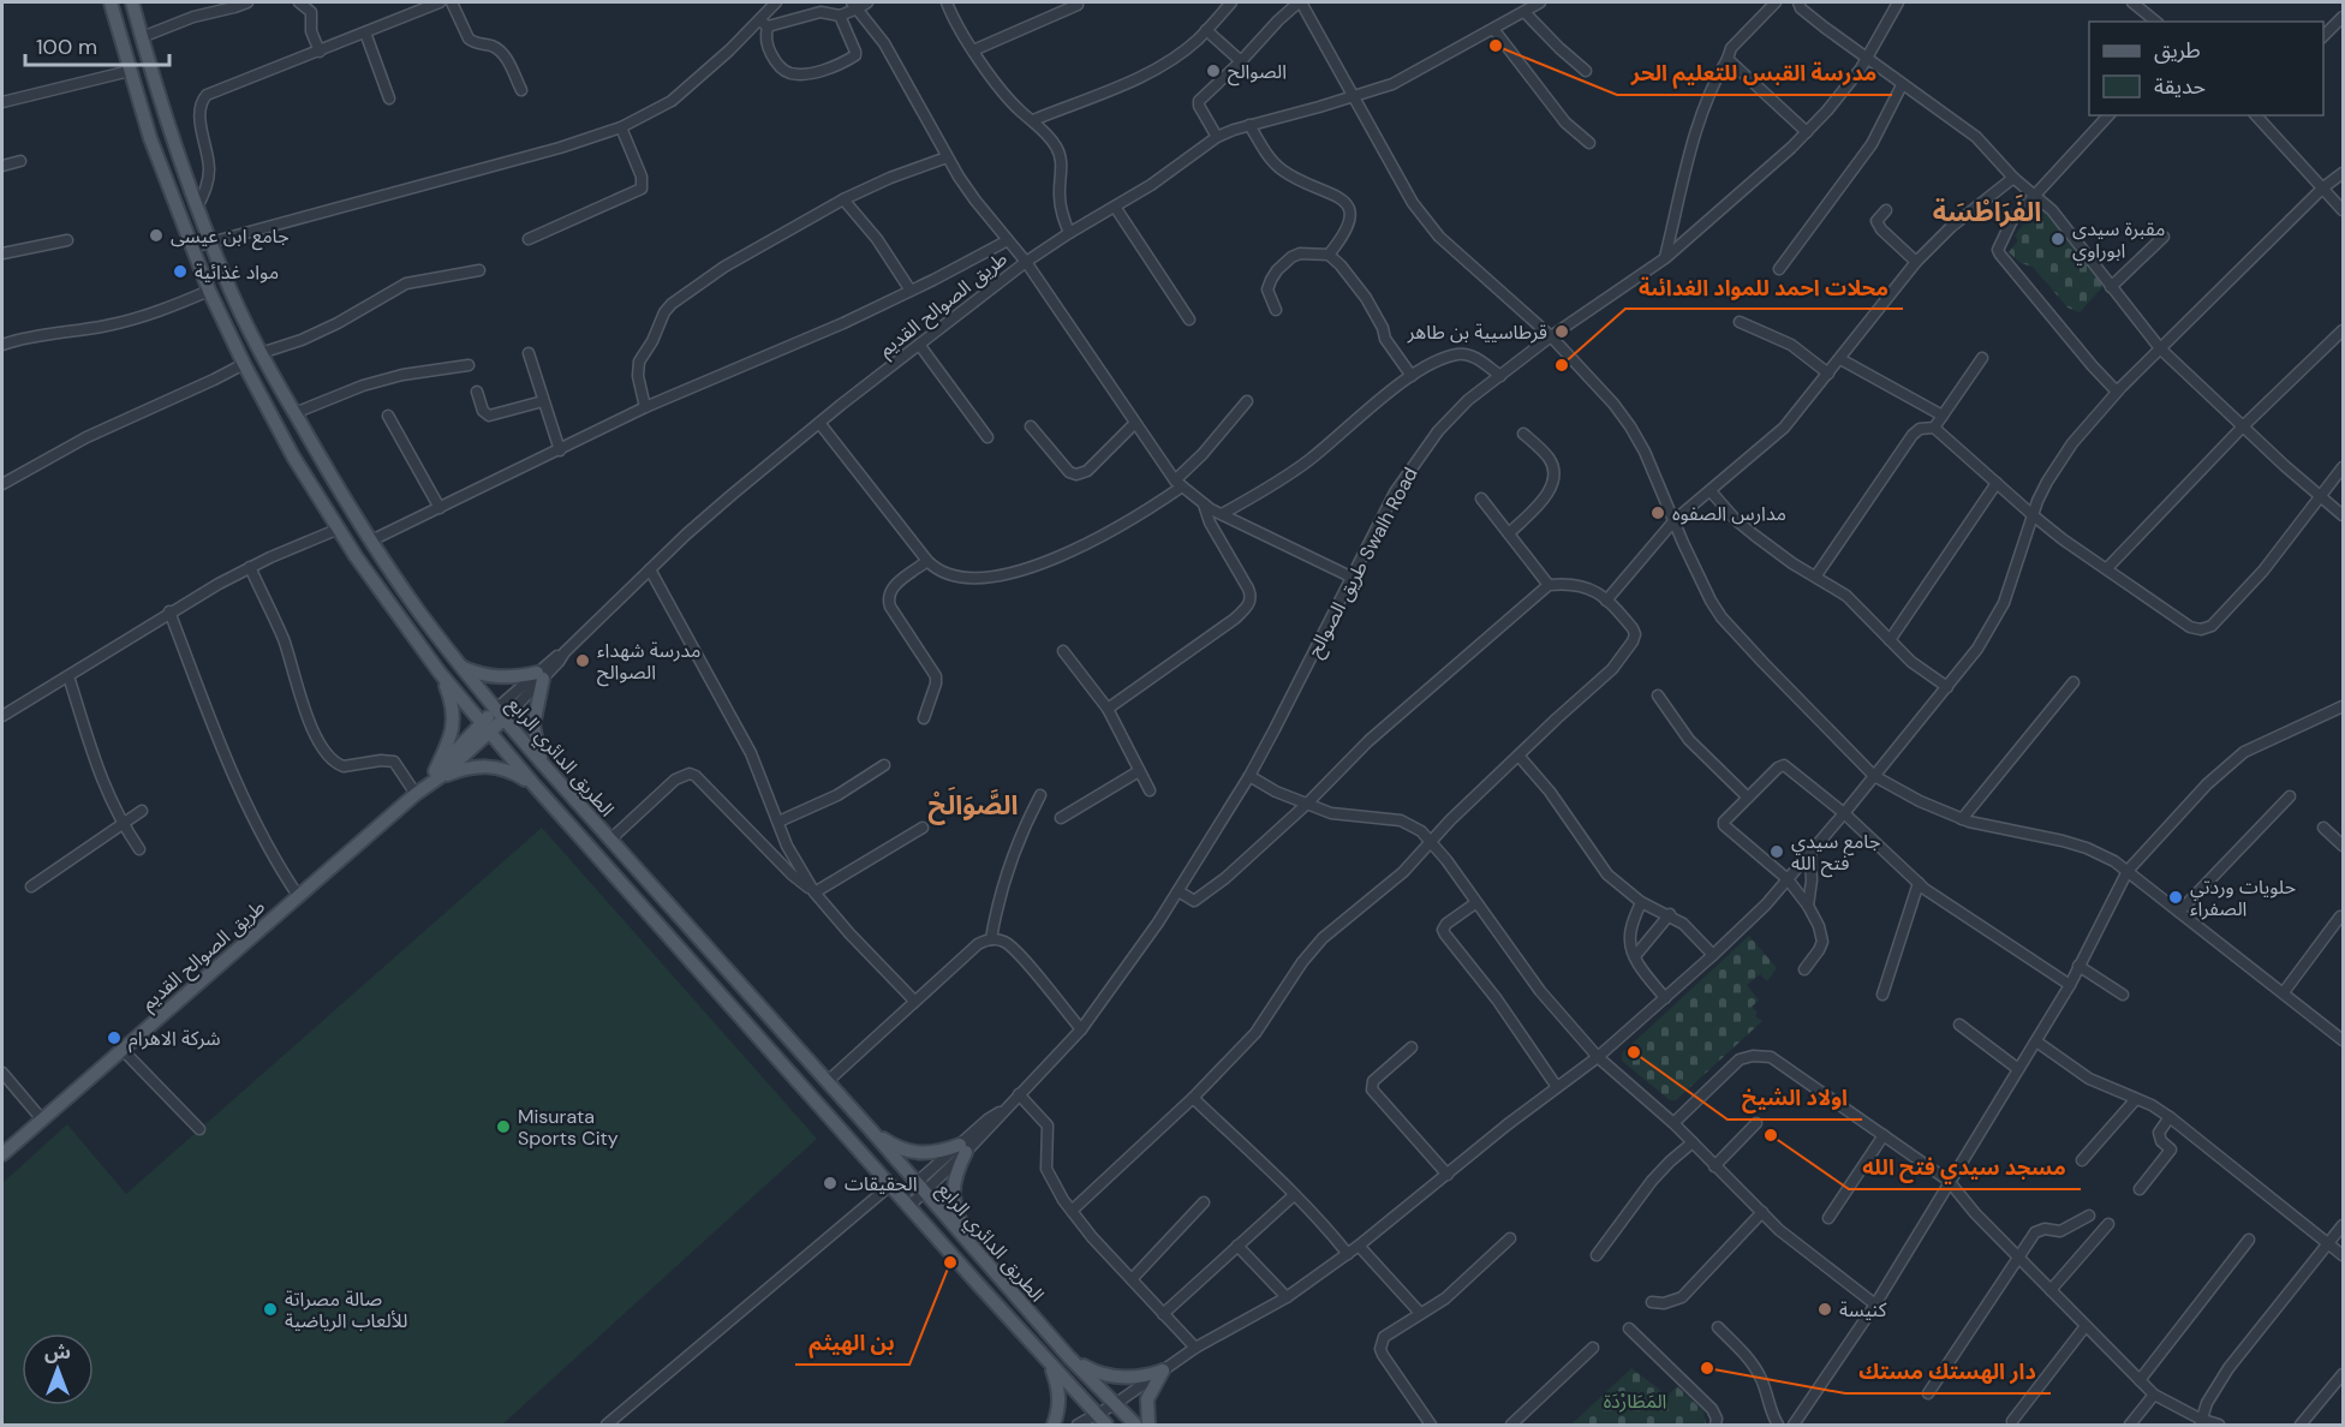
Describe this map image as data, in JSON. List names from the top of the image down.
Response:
{
  "streets": {
    "main road": ["طريق الصوالح القديم", "الطريق الدائري الرابع"],
    "street": ["طريق الصوالح Swalh Road"]
  },
  "crossings": [
    ["طريق الصوالح القديم", "طريق الصوالح Swalh Road"],
    ["طريق الصوالح القديم", "الطريق الدائري الرابع"],
    ["طريق الصوالح Swalh Road", "الطريق الدائري الرابع"]
  ],
  "districts": ["الفَرَاطْسَة", "الصَّوَالَحْ"],
  "parks": ["المَطَارْدَة"],
  "places": [
    "مدرسة القبس للتعليم الحر",
    "الصوالح",
    "جامع ابن عيسى",
    "مقبرة سيدى ابوراوي",
    "مواد غذائية",
    "قرطاسيية بن طاهر",
    "محلات احمد للمواد الغدائىة",
    "مدارس الصفوه",
    "مدرسة شهداء الصوالح",
    "جامع سيدي فتح الله",
    "حلويات وردتي الصفراء",
    "شركة الاهرام",
    "اولاد الشيخ",
    "Misurata Sports City",
    "مسجد سيدي فتح الله",
    "الحقيقات",
    "بن الهيثم",
    "صالة مصراتة للألعاب الرياضية",
    "كنيسة",
    "دار الهستك مستك"
  ],
  "legend": ["طريق", "حديقة"],
  "scale_bar": "100 m",
  "north": "top"
}
